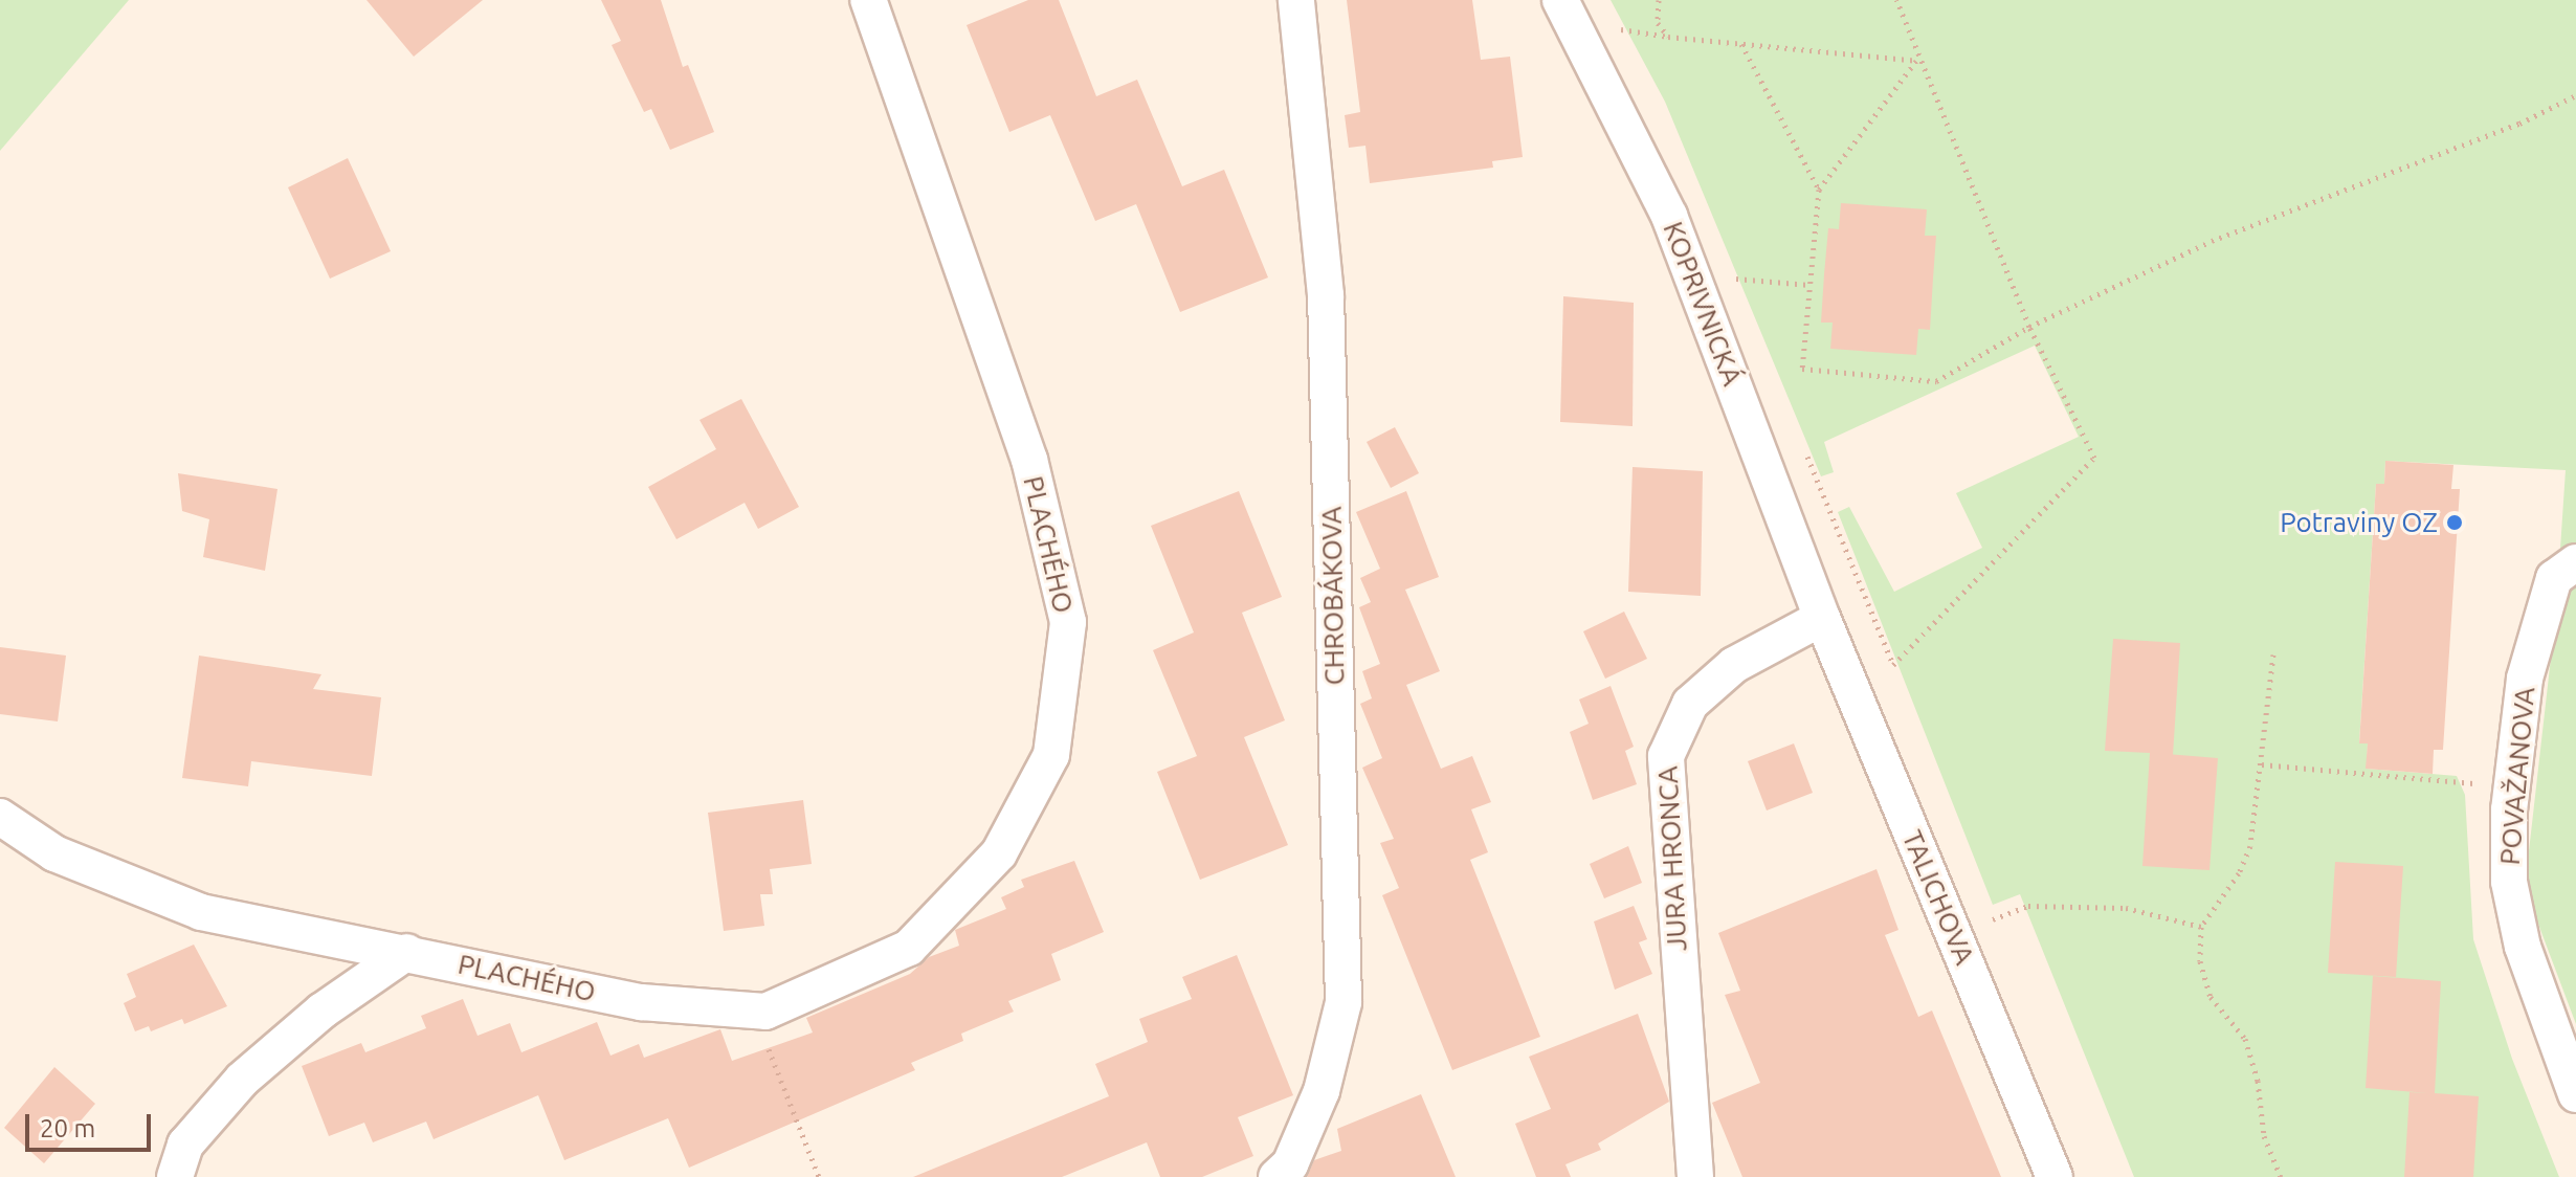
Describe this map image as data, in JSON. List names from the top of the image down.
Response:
{
  "streets": {
    "street": [
      "KOPRIVNICKÁ",
      "PLACHÉHO",
      "CHROBÁKOVA",
      "POVAŽANOVA",
      "JURA HRONCA",
      "TALICHOVA"
    ]
  },
  "crossings": [
    ["KOPRIVNICKÁ", "JURA HRONCA"],
    ["KOPRIVNICKÁ", "TALICHOVA"],
    ["JURA HRONCA", "TALICHOVA"]
  ],
  "places": ["Potraviny OZ"],
  "scale_bar": "20 m"
}
